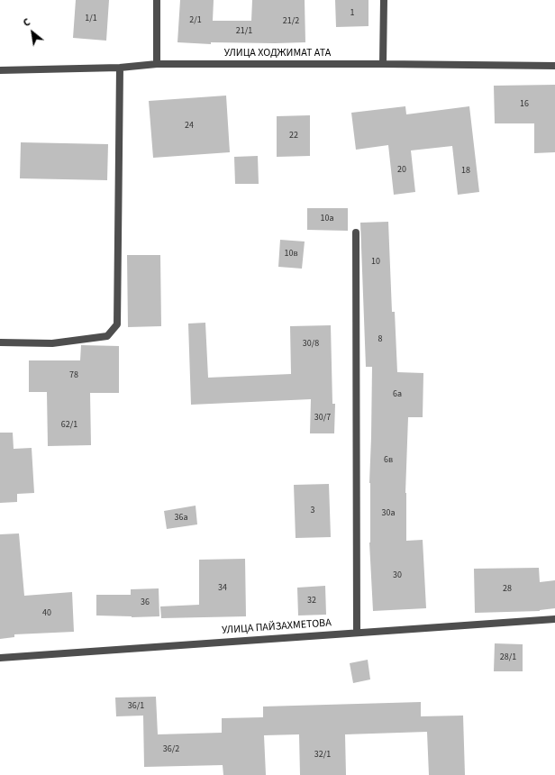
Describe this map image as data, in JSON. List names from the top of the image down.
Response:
{
  "streets": {
    "street": ["УЛИЦА ХОДЖИМАТ АТА", "УЛИЦА ПАЙЗАХМЕТОВА"]
  },
  "house_numbers": [
    "1",
    "1/1",
    "2/1",
    "21/2",
    "21/1",
    "16",
    "24",
    "22",
    "20",
    "18",
    "10а",
    "10в",
    "10",
    "8",
    "30/8",
    "78",
    "6а",
    "30/7",
    "62/1",
    "6в",
    "3",
    "30а",
    "36а",
    "30",
    "34",
    "28",
    "32",
    "36",
    "40",
    "28/1",
    "36/1",
    "36/2",
    "32/1"
  ],
  "north": "top left"
}
